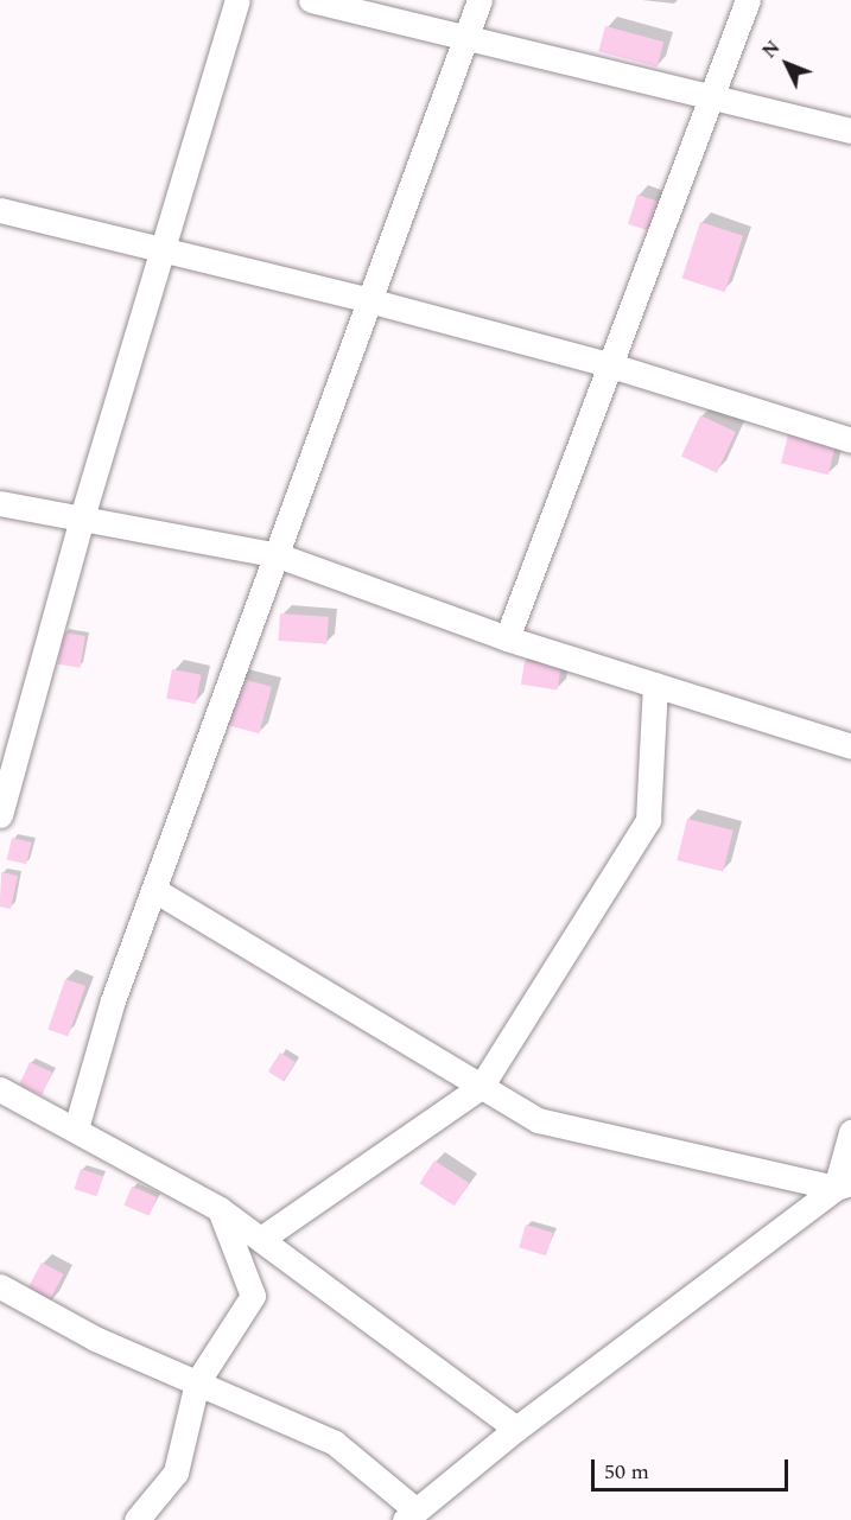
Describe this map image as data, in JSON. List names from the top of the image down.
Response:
{
  "scale_bar": "50 m",
  "north": "top left"
}
